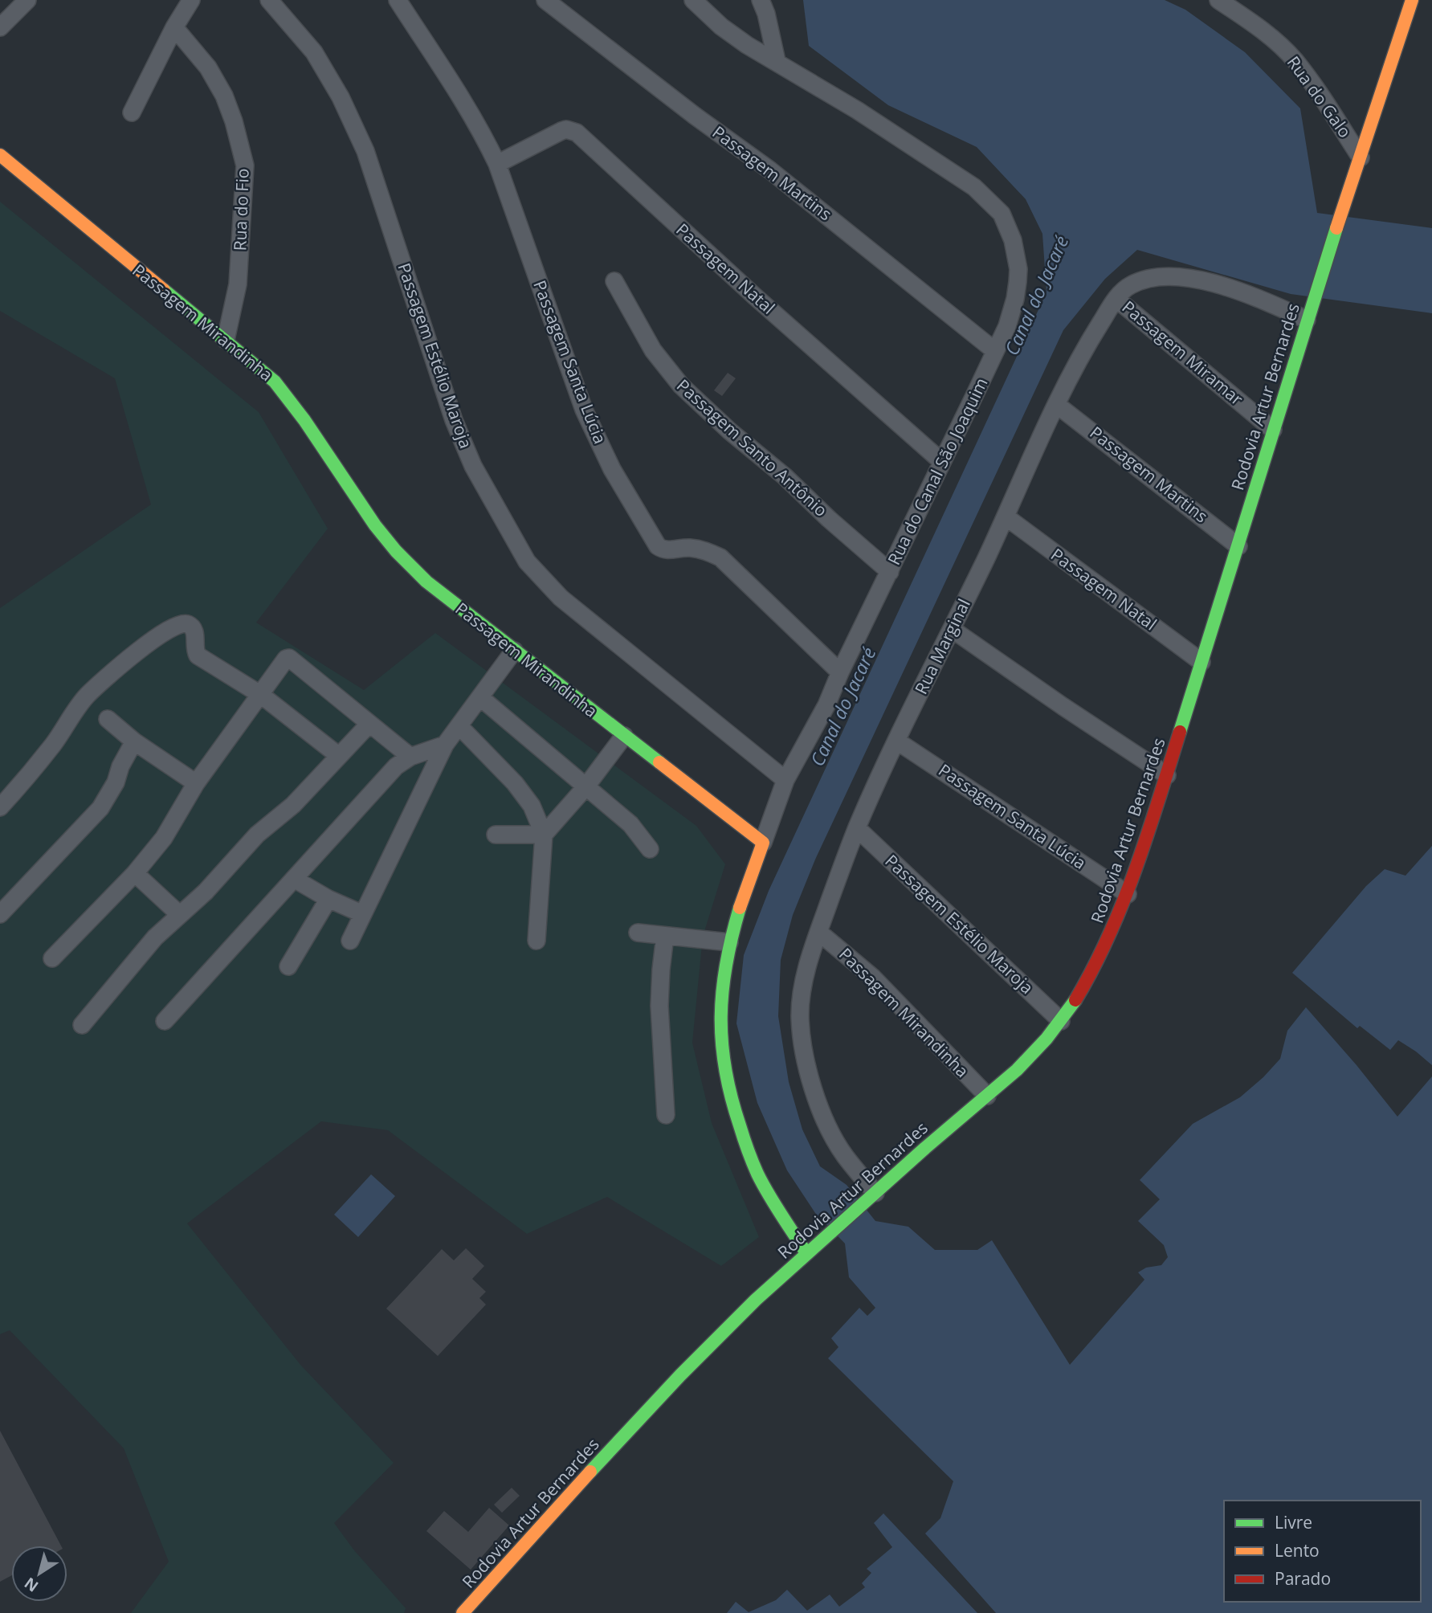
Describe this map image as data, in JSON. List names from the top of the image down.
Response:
{
  "streets": {
    "main road": ["Passagem Mirandinha", "Rodovia Artur Bernardes"],
    "street": [
      "Rua do Galo",
      "Passagem Martins",
      "Rua do Fio",
      "Passagem Natal",
      "Passagem Miramar",
      "Passagem Estélio Maroja",
      "Passagem Santa Lúcia",
      "Passagem Santo Antônio",
      "Rua do Canal São Joaquim",
      "Rua Marginal"
    ]
  },
  "crossings": [
    ["Rua do Galo", "Rodovia Artur Bernardes"],
    ["Passagem Martins", "Rodovia Artur Bernardes"],
    ["Passagem Martins", "Rua do Canal São Joaquim"],
    ["Passagem Martins", "Rua Marginal"],
    ["Rua do Fio", "Passagem Mirandinha"],
    ["Passagem Natal", "Passagem Santa Lúcia"],
    ["Passagem Natal", "Rodovia Artur Bernardes"],
    ["Passagem Natal", "Rua do Canal São Joaquim"],
    ["Passagem Natal", "Rua Marginal"],
    ["Passagem Mirandinha", "Rodovia Artur Bernardes"],
    ["Passagem Mirandinha", "Rua do Canal São Joaquim"],
    ["Passagem Mirandinha", "Rua Marginal"],
    ["Passagem Miramar", "Rodovia Artur Bernardes"],
    ["Passagem Miramar", "Rua Marginal"],
    ["Passagem Estélio Maroja", "Rodovia Artur Bernardes"],
    ["Passagem Estélio Maroja", "Rua do Canal São Joaquim"],
    ["Passagem Estélio Maroja", "Rua Marginal"],
    ["Passagem Santa Lúcia", "Rodovia Artur Bernardes"],
    ["Passagem Santa Lúcia", "Rua do Canal São Joaquim"],
    ["Passagem Santa Lúcia", "Rua Marginal"],
    ["Rodovia Artur Bernardes", "Rua Marginal"],
    ["Passagem Santo Antônio", "Rua do Canal São Joaquim"]
  ],
  "water": ["Canal do Jacaré"],
  "legend": ["Livre", "Lento", "Parado"],
  "north": "bottom left"
}
